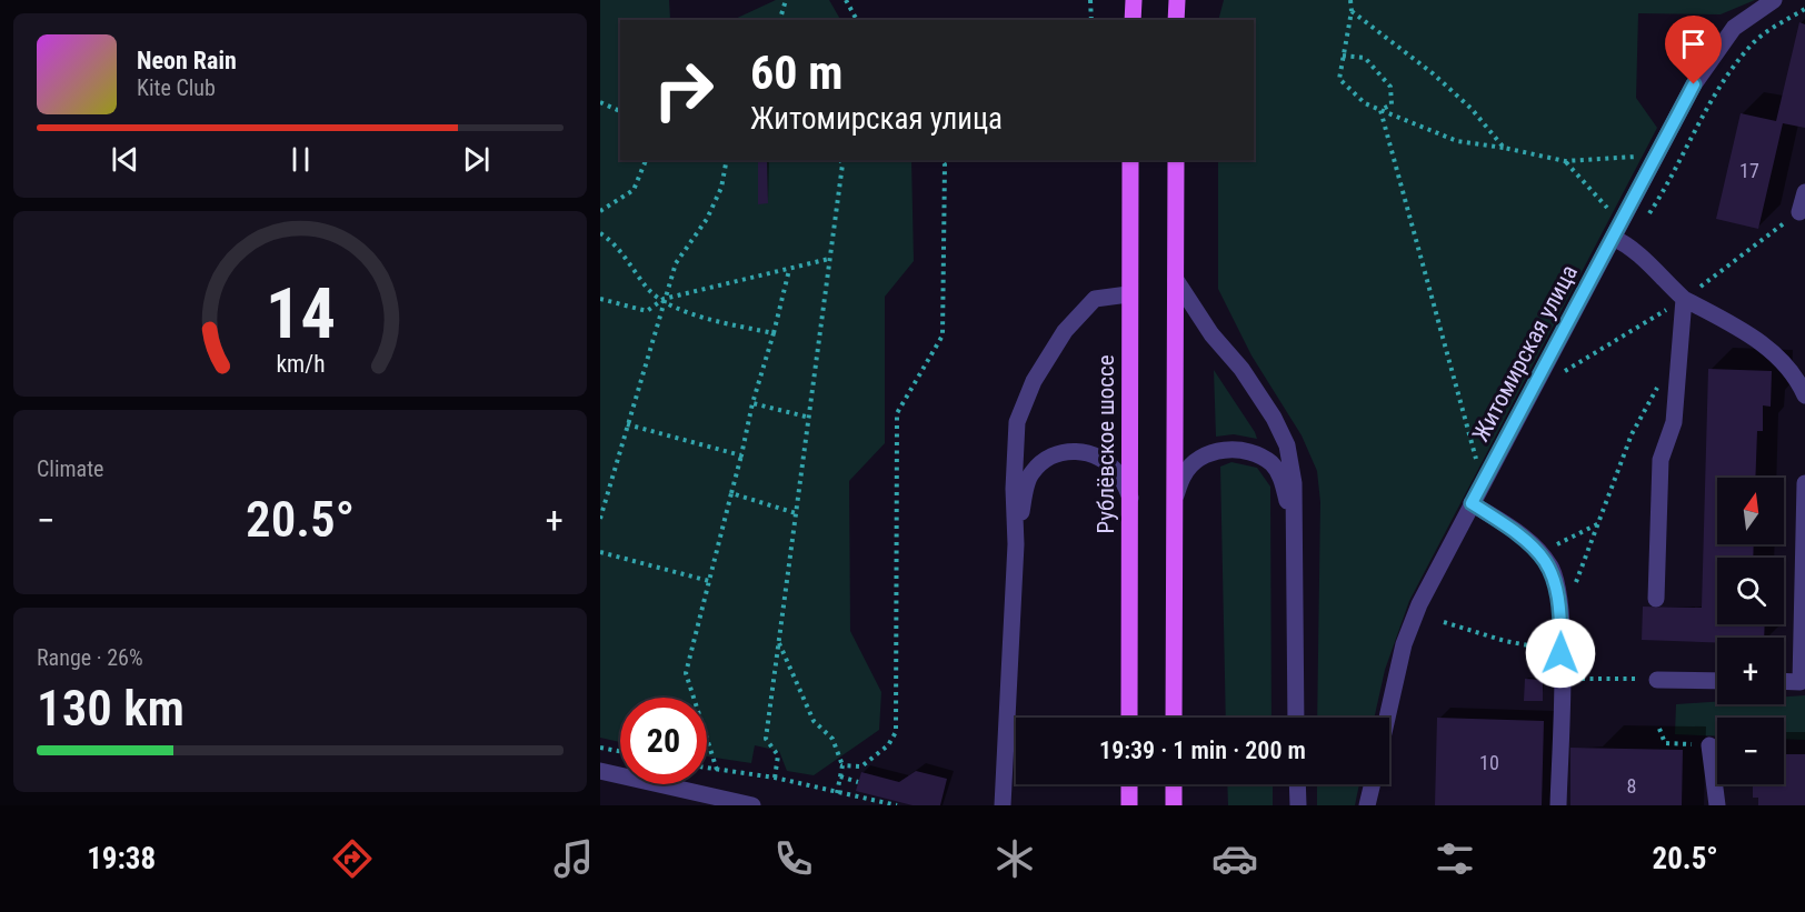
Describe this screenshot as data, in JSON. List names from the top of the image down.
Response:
{
  "streets": {
    "main road": ["Рублёвское шоссе"],
    "street": ["Житомирская улица"]
  },
  "house_numbers": ["17", "10", "8"],
  "north": "top",
  "page": {
    "turn": ["60 m", "Житомирская улица"],
    "song": ["Neon Rain", "Kite Club"],
    "tile": [
      "Climate",
      ["Range · 26%", "130 km"]
    ],
    "map_buttons": ["+", "−"],
    "heat": ["−", "20.5°", "+"],
    "limit": "20",
    "trip": "19:39 · 1 min · 200 m",
    "tabs": ["19:38", "20.5°"],
    "gauge": ["14", "km/h"]
  }
}
